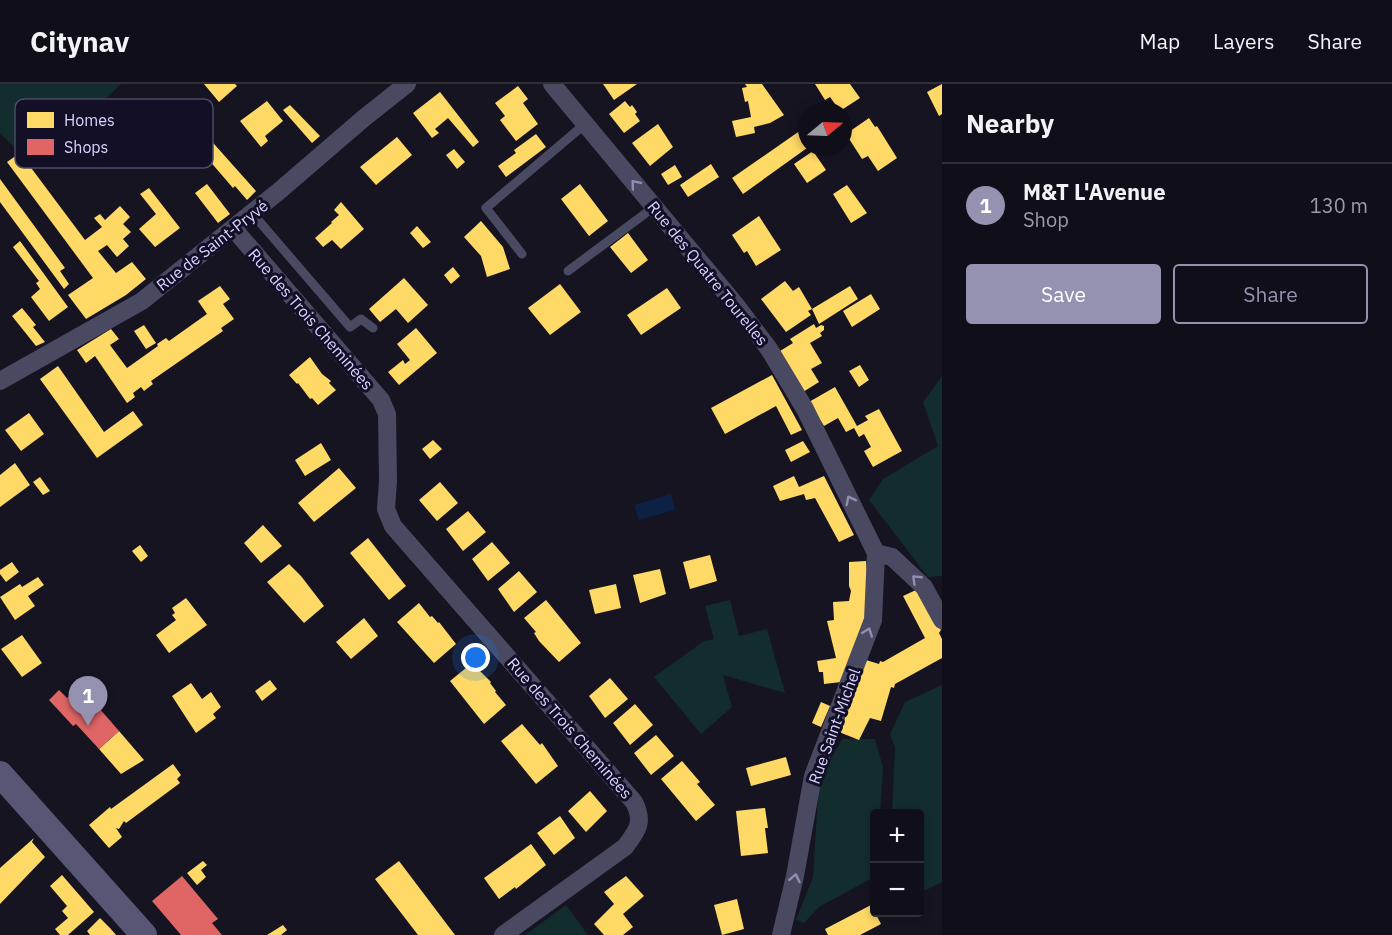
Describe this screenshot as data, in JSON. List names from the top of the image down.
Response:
{
  "streets": {
    "street": [
      "Rue de Saint-Pryvé",
      "Rue des Quatre Tourelles",
      "Rue des Trois Cheminées",
      "Rue Saint-Michel"
    ]
  },
  "crossings": [
    ["Rue de Saint-Pryvé", "Rue des Trois Cheminées"],
    ["Rue des Quatre Tourelles", "Rue Saint-Michel"]
  ],
  "one_way": ["Rue des Quatre Tourelles", "Rue Saint-Michel"],
  "legend": ["Homes", "Shops"],
  "north": "right",
  "page": {
    "header": "Citynav",
    "nav": ["Map", "Layers", "Share"],
    "heading": "Nearby",
    "list": [
      {
        "mark": "1",
        "name": "M&T L'Avenue",
        "note": "Shop",
        "value": "130 m"
      }
    ],
    "buttons": ["Save", "Share"],
    "pins": "1",
    "map_buttons": ["+", "−"]
  }
}
